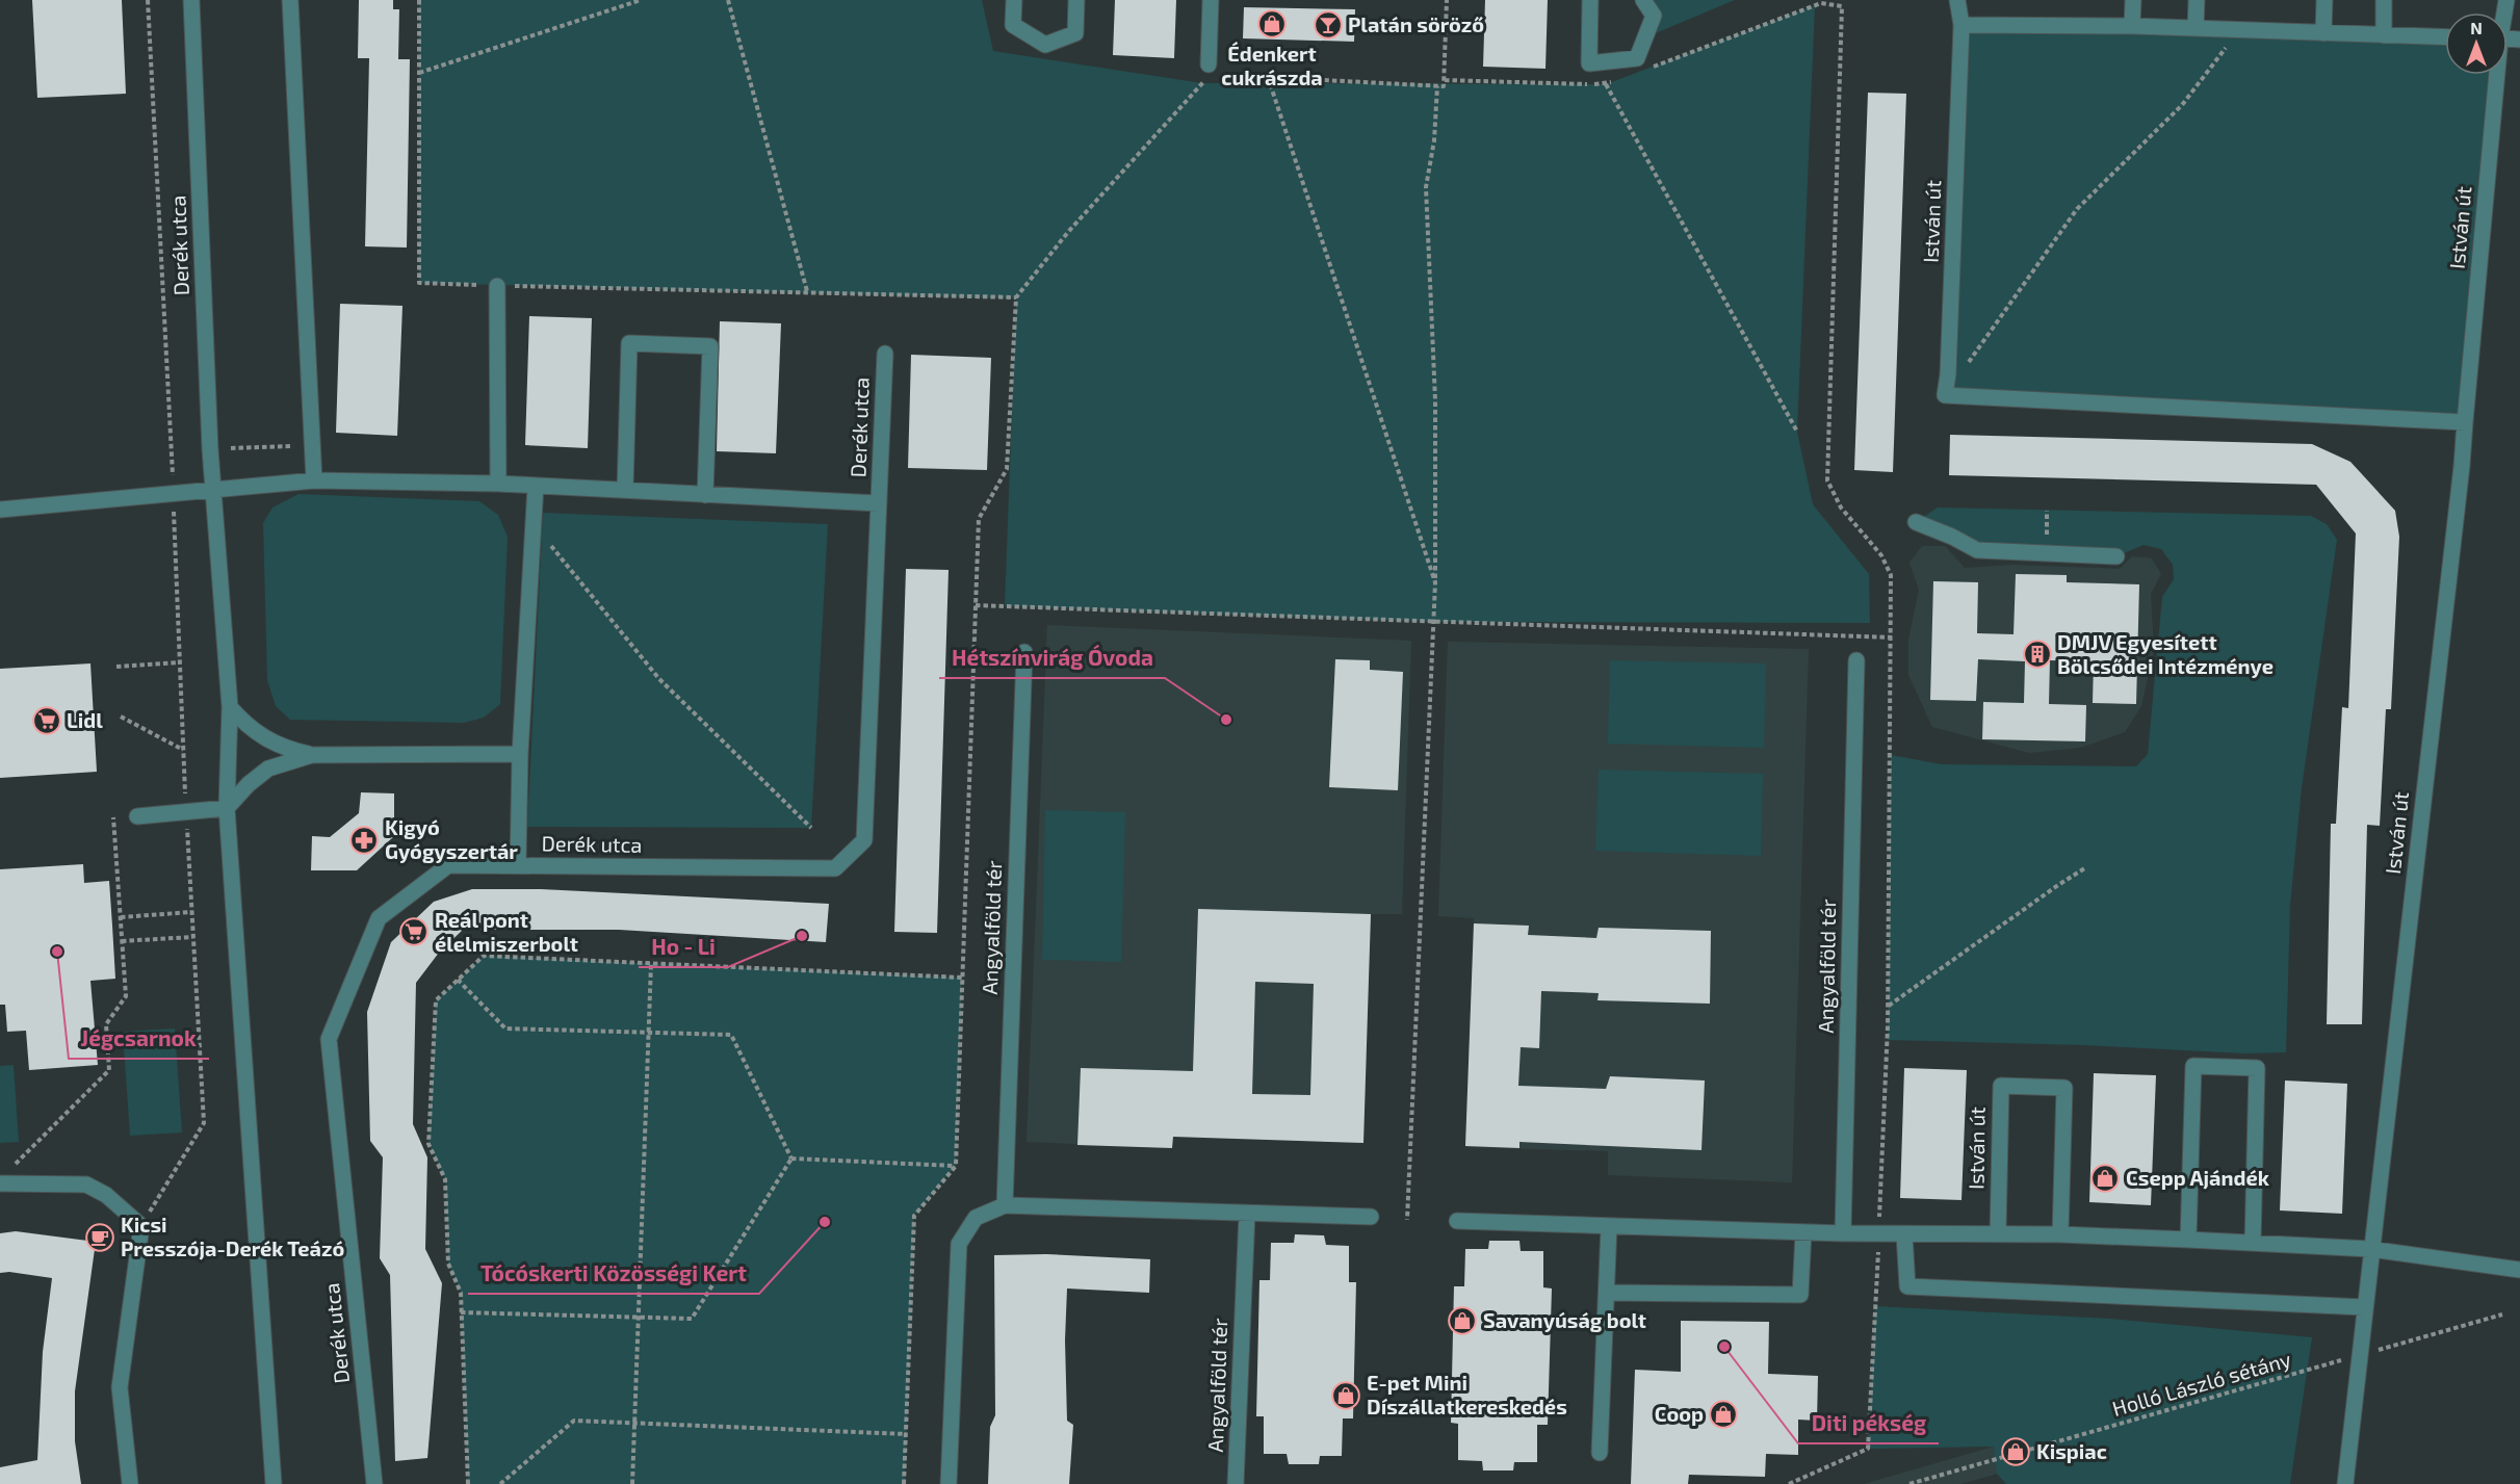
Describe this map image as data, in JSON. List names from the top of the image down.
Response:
{
  "streets": {
    "street": ["István út", "Derék utca", "Angyalföld tér"],
    "path": ["Holló László sétány"]
  },
  "crossings": [
    ["István út", "Holló László sétány"]
  ],
  "places": {
    "shop": [
      "Édenkert cukrászda",
      "Csepp Ajándék",
      "Savanyúság bolt",
      "E-pet Mini Díszállatkereskedés",
      "Coop",
      "Kispiac"
    ],
    "bar": ["Platán söröző"],
    "building": ["DMJV Egyesített Bölcsődei Intézménye"],
    "other": [
      "Hétszínvirág Óvoda",
      "Ho - Li",
      "Jégcsarnok",
      "Tócóskerti Közösségi Kert",
      "Diti pékség"
    ],
    "supermarket": ["Lidl", "Reál pont élelmiszerbolt"],
    "pharmacy": ["Kigyó Gyógyszertár"],
    "cafe": ["Kicsi Presszója-Derék Teázó"]
  },
  "north": "top"
}
